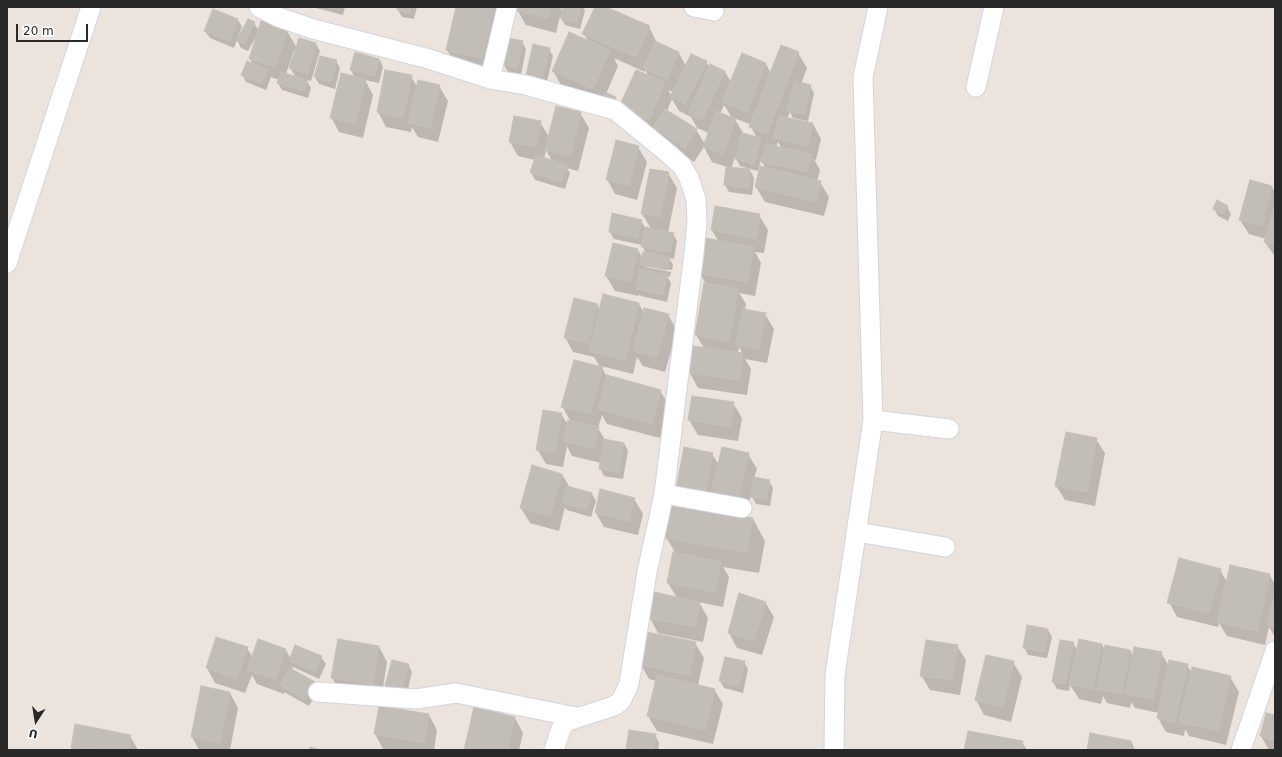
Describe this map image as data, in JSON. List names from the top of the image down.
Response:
{
  "scale_bar": "20 m",
  "north": "bottom"
}
